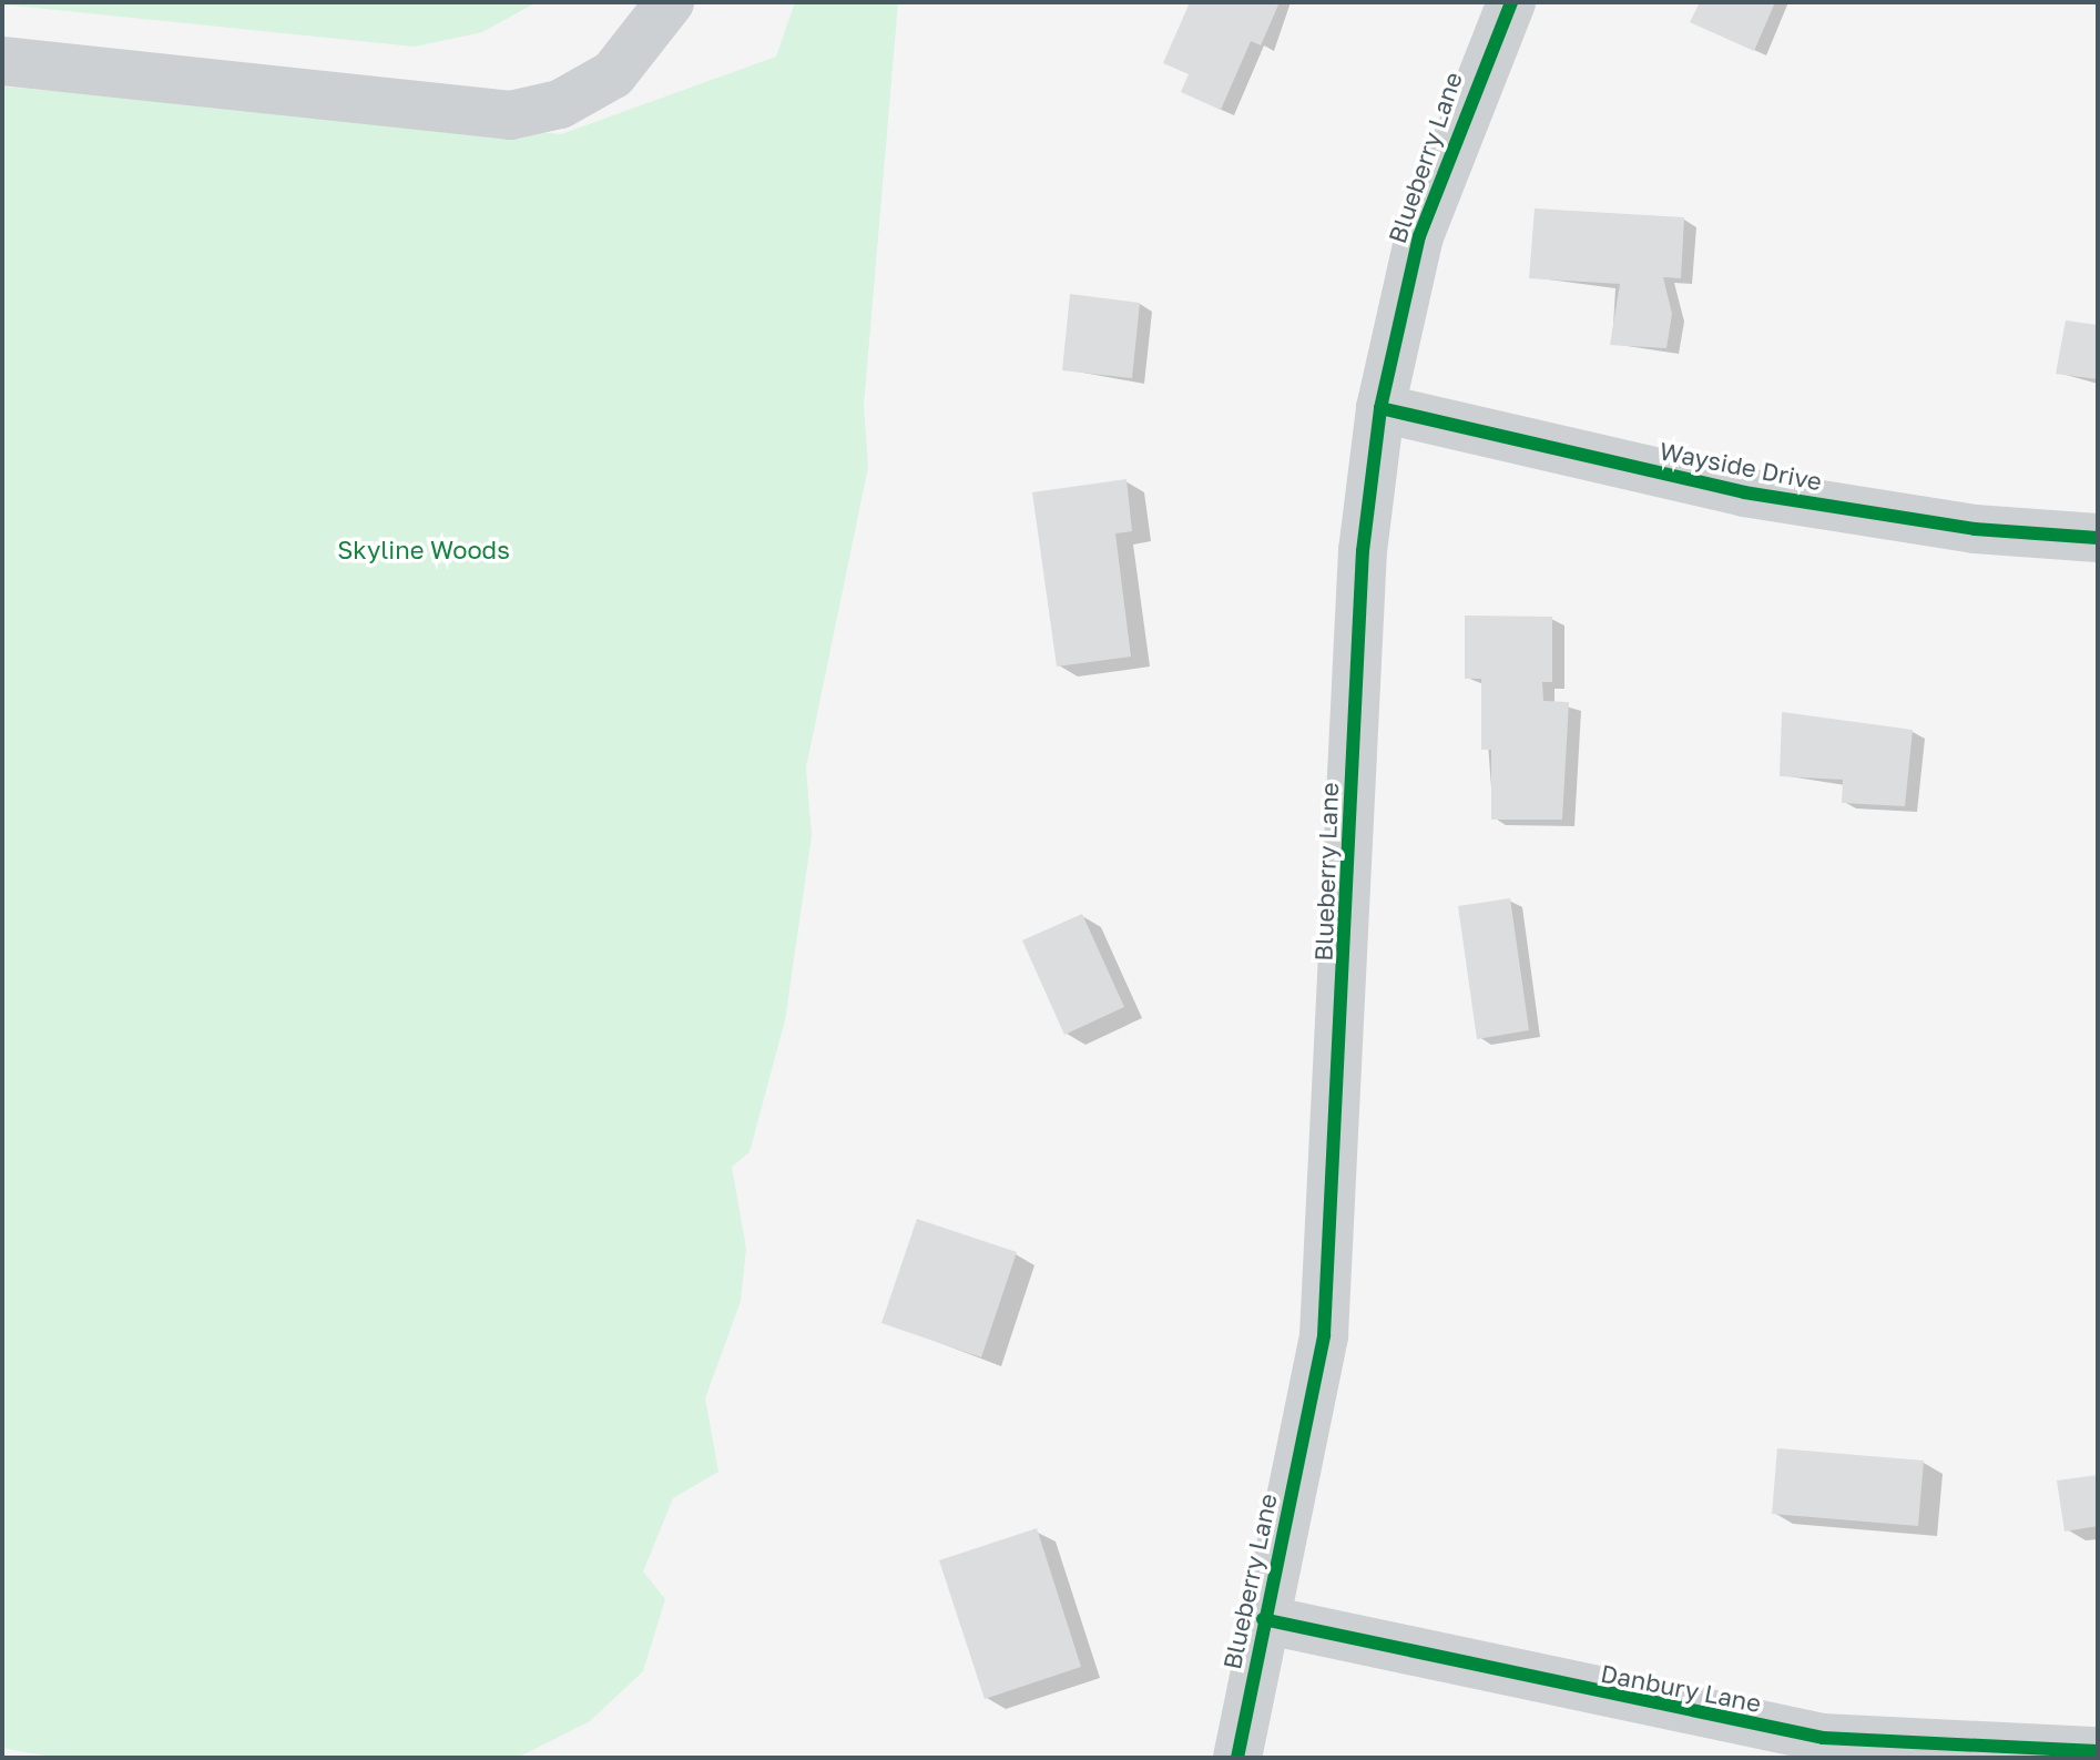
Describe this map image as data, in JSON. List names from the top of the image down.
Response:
{
  "streets": {
    "street": ["Blueberry Lane", "Wayside Drive", "Danbury Lane"]
  },
  "crossings": [
    ["Blueberry Lane", "Wayside Drive"],
    ["Blueberry Lane", "Danbury Lane"]
  ],
  "parks": ["Skyline Woods"]
}
